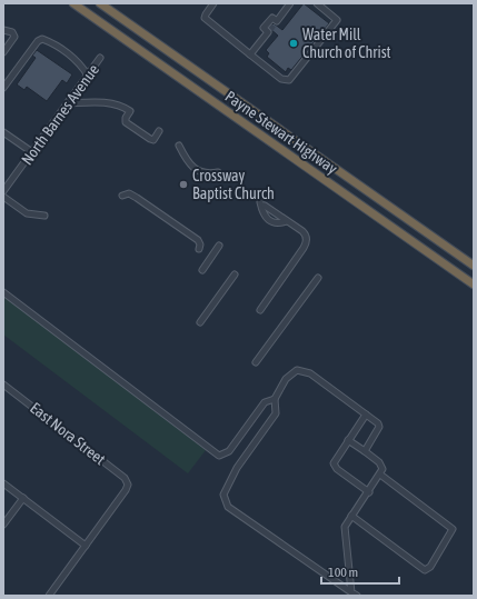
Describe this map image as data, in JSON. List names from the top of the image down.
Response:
{
  "streets": {
    "highway": ["Payne Stewart Highway"],
    "street": ["North Barnes Avenue", "East Nora Street"]
  },
  "places": ["Water Mill Church of Christ", "Crossway Baptist Church"],
  "scale_bar": "100 m"
}
